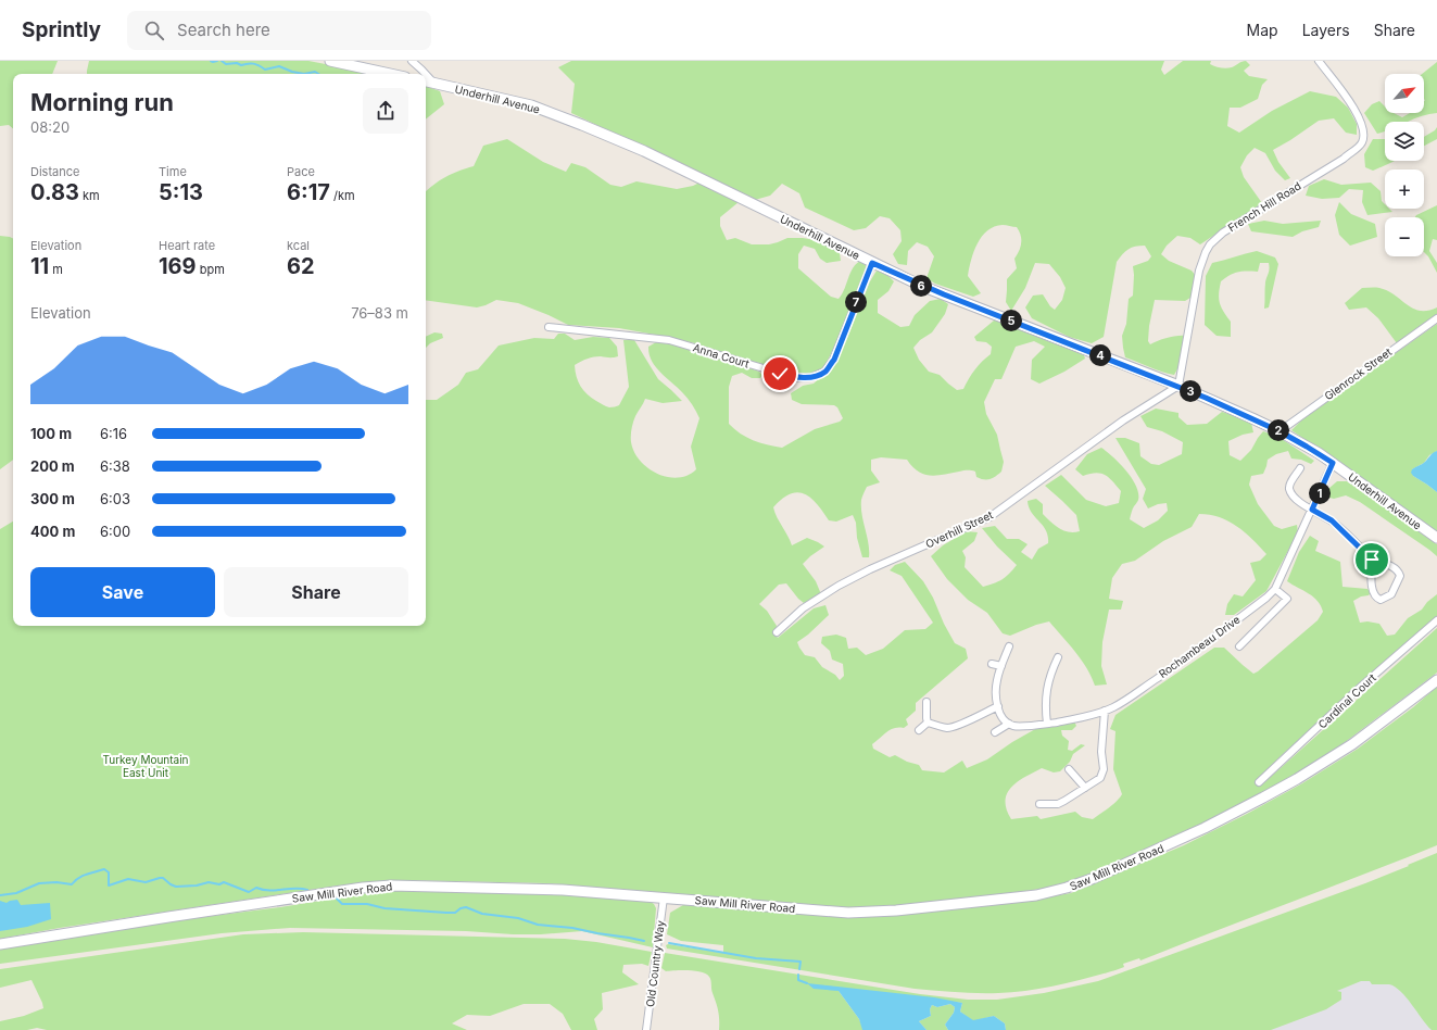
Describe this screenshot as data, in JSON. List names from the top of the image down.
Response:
{
  "streets": {
    "main road": ["Underhill Avenue", "Saw Mill River Road"],
    "street": [
      "French Hill Road",
      "Anna Court",
      "Glenrock Street",
      "Overhill Street",
      "Rochambeau Drive",
      "Cardinal Court",
      "Old Country Way"
    ]
  },
  "crossings": [
    ["Underhill Avenue", "French Hill Road"],
    ["Underhill Avenue", "Anna Court"],
    ["Underhill Avenue", "Glenrock Street"],
    ["Underhill Avenue", "Overhill Street"],
    ["Underhill Avenue", "Rochambeau Drive"],
    ["French Hill Road", "Overhill Street"],
    ["Saw Mill River Road", "Old Country Way"]
  ],
  "parks": ["Turkey Mountain East Unit"],
  "north": "top right",
  "page": {
    "header": "Sprintly",
    "search": "Search here",
    "nav": ["Map", "Layers", "Share"],
    "map_buttons": ["+", "−"],
    "heading": ["Morning run", "08:20"],
    "stats": [
      ["Distance", "0.83 km"],
      ["Time", "5:13"],
      ["Pace", "6:17 /km"],
      ["Elevation", "11 m"],
      ["Heart rate", "169 bpm"],
      ["kcal", "62"]
    ],
    "pins": [
      "6",
      "7",
      "5",
      "4",
      "3",
      "2",
      "1"
    ],
    "chart": ["Elevation", "76–83 m"],
    "list": [
      {
        "name": "100 m",
        "note": "6:16"
      },
      {
        "name": "200 m",
        "note": "6:38"
      },
      {
        "name": "300 m",
        "note": "6:03"
      },
      {
        "name": "400 m",
        "note": "6:00"
      }
    ],
    "buttons": ["Save", "Share"]
  }
}
